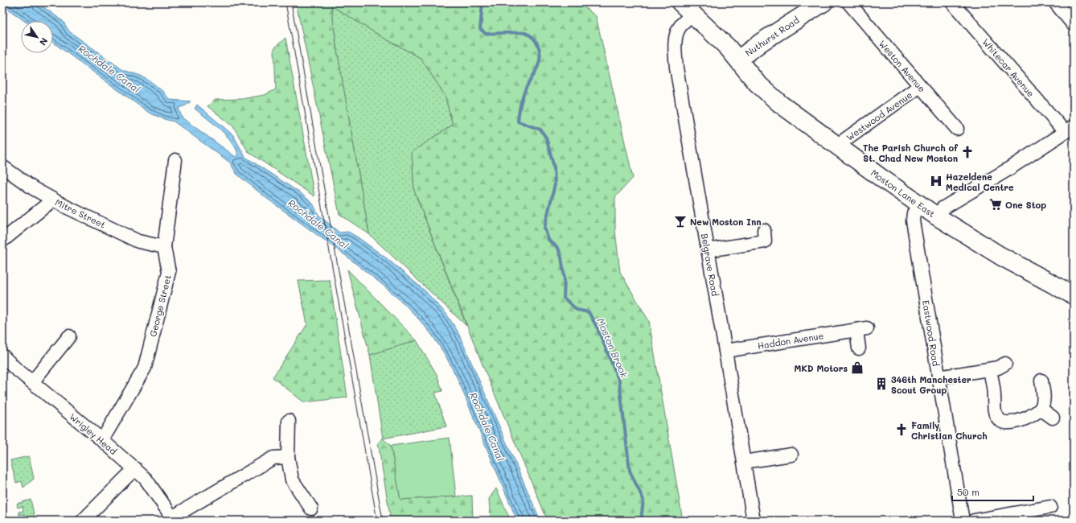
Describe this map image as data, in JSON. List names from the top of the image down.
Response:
{
  "streets": {
    "street": [
      "Nuthurst Road",
      "Weston Avenue",
      "Whitecar Avenue",
      "Westwood Avenue",
      "Moston Lane East",
      "Mitre Street",
      "Belgrave Road",
      "George Street",
      "Eastwood Road",
      "Haddon Avenue",
      "Wrigley Head"
    ]
  },
  "crossings": [
    ["Nuthurst Road", "Moston Lane East"],
    ["Weston Avenue", "Westwood Avenue"],
    ["Westwood Avenue", "Moston Lane East"],
    ["Moston Lane East", "Belgrave Road"],
    ["Moston Lane East", "Eastwood Road"],
    ["Mitre Street", "George Street"],
    ["Belgrave Road", "Haddon Avenue"],
    ["George Street", "Wrigley Head"]
  ],
  "water": ["Rochdale Canal", "Moston Brook"],
  "places": {
    "church": ["The Parish Church of St. Chad New Moston", "Family Christian Church"],
    "hospital": ["Hazeldene Medical Centre"],
    "supermarket": ["One Stop"],
    "bar": ["New Moston Inn"],
    "shop": ["MKD Motors"],
    "building": ["346th Manchester Scout Group"]
  },
  "scale_bar": "50 m",
  "north": "bottom right"
}
